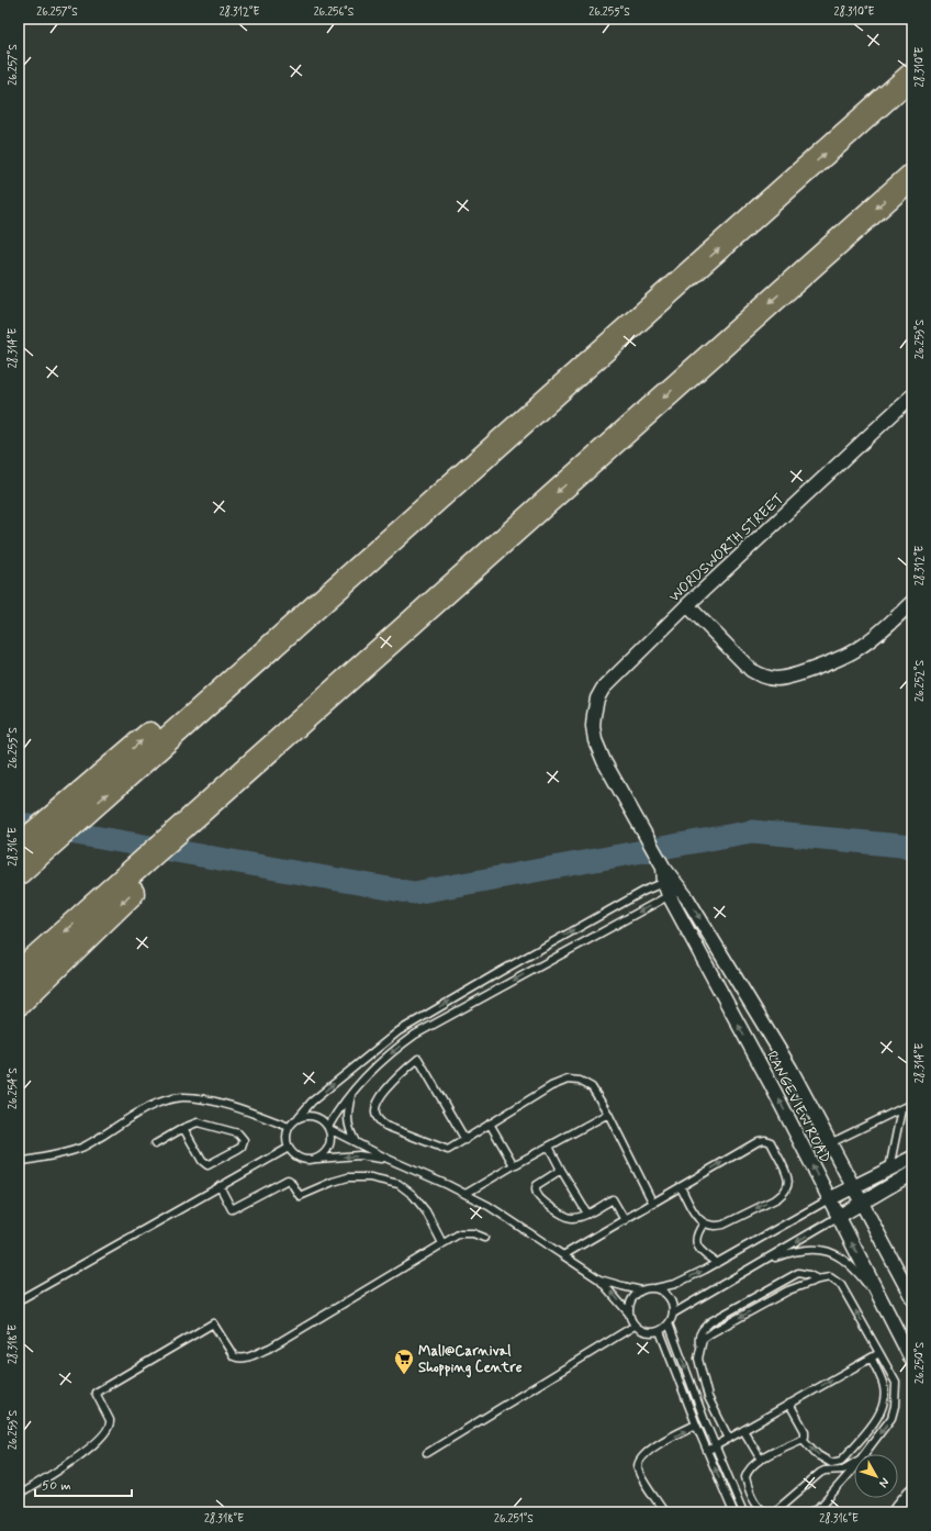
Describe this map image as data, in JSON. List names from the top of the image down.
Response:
{
  "streets": {
    "street": ["WORDSWORTH STREET", "RANGEVIEW ROAD"]
  },
  "crossings": [
    ["WORDSWORTH STREET", "RANGEVIEW ROAD"]
  ],
  "places": {
    "supermarket": ["Mall@Carnival Shopping Centre"]
  },
  "scale_bar": "50 m",
  "north": "bottom right",
  "coordinates": [
    "26.257°S",
    "28.312°E",
    "26.256°S",
    "26.255°S",
    "28.310°E",
    "26.253°S",
    "28.314°E",
    "26.252°S",
    "28.316°E",
    "26.254°S",
    "28.318°E",
    "26.250°S",
    "26.251°S"
  ]
}
